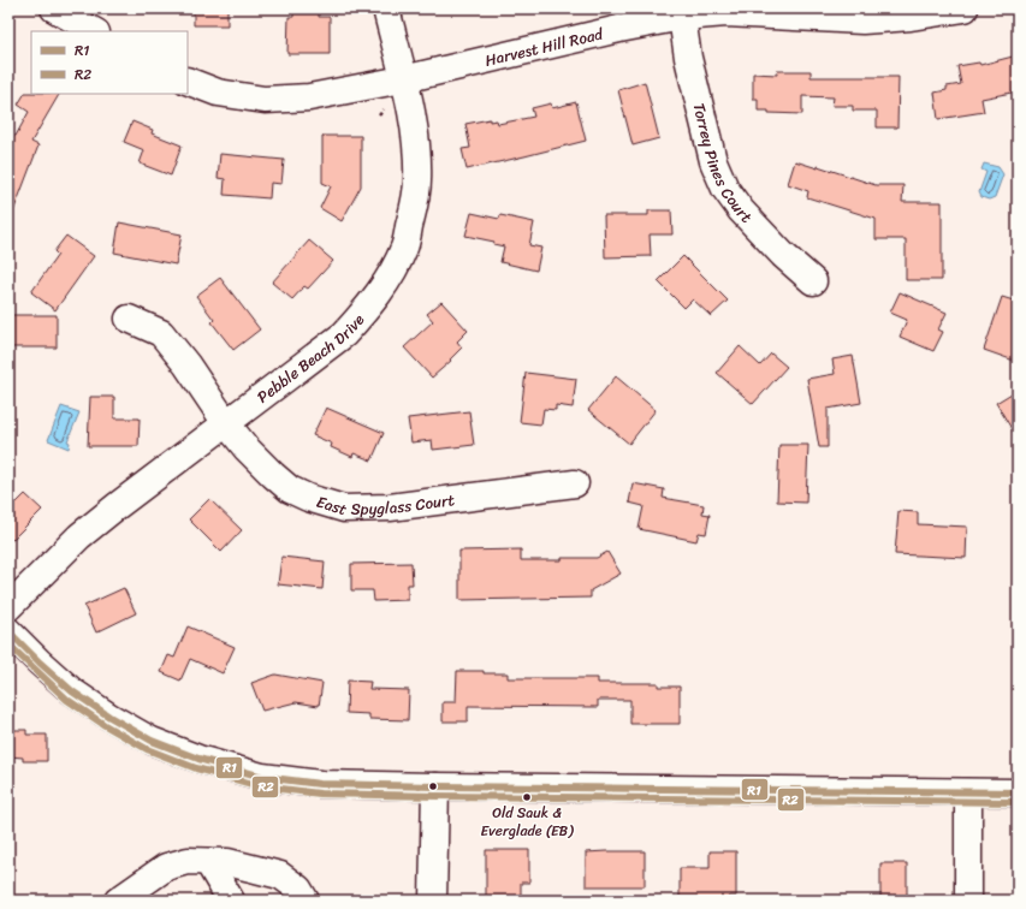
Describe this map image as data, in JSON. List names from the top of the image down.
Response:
{
  "streets": {
    "street": [
      "Harvest Hill Road",
      "Torrey Pines Court",
      "Pebble Beach Drive",
      "East Spyglass Court"
    ]
  },
  "crossings": [
    ["Harvest Hill Road", "Torrey Pines Court"],
    ["Harvest Hill Road", "Pebble Beach Drive"],
    ["Pebble Beach Drive", "East Spyglass Court"]
  ],
  "places": ["Old Sauk & Everglade (EB)"],
  "lines": ["transit line R1", "transit line R2"],
  "legend": ["R1", "R2"]
}
